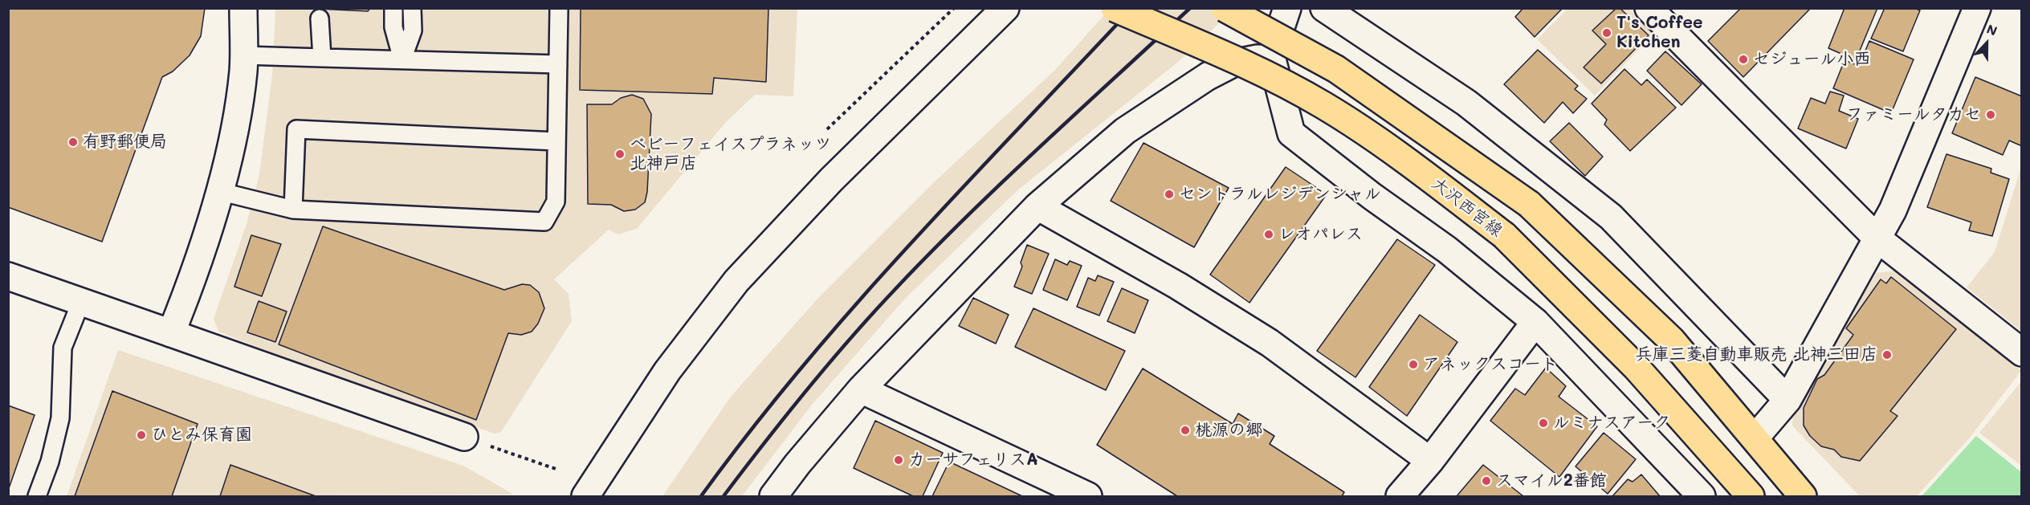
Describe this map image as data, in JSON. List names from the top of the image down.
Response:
{
  "streets": {
    "main road": ["大沢西宮線"]
  },
  "places": [
    "T's Coffee Kitchen",
    "セジュール小西",
    "ファミールタカセ",
    "有野郵便局",
    "ベビーフェイスプラネッツ 北神戸店",
    "セントラルレジデンシャル",
    "レオパレス",
    "兵庫三菱自動車販売 北神三田店",
    "アネックスコート",
    "ルミナスアーク",
    "桃源の郷",
    "ひとみ保育園",
    "カーサフェリスA",
    "スマイル2番館"
  ],
  "north": "top"
}
